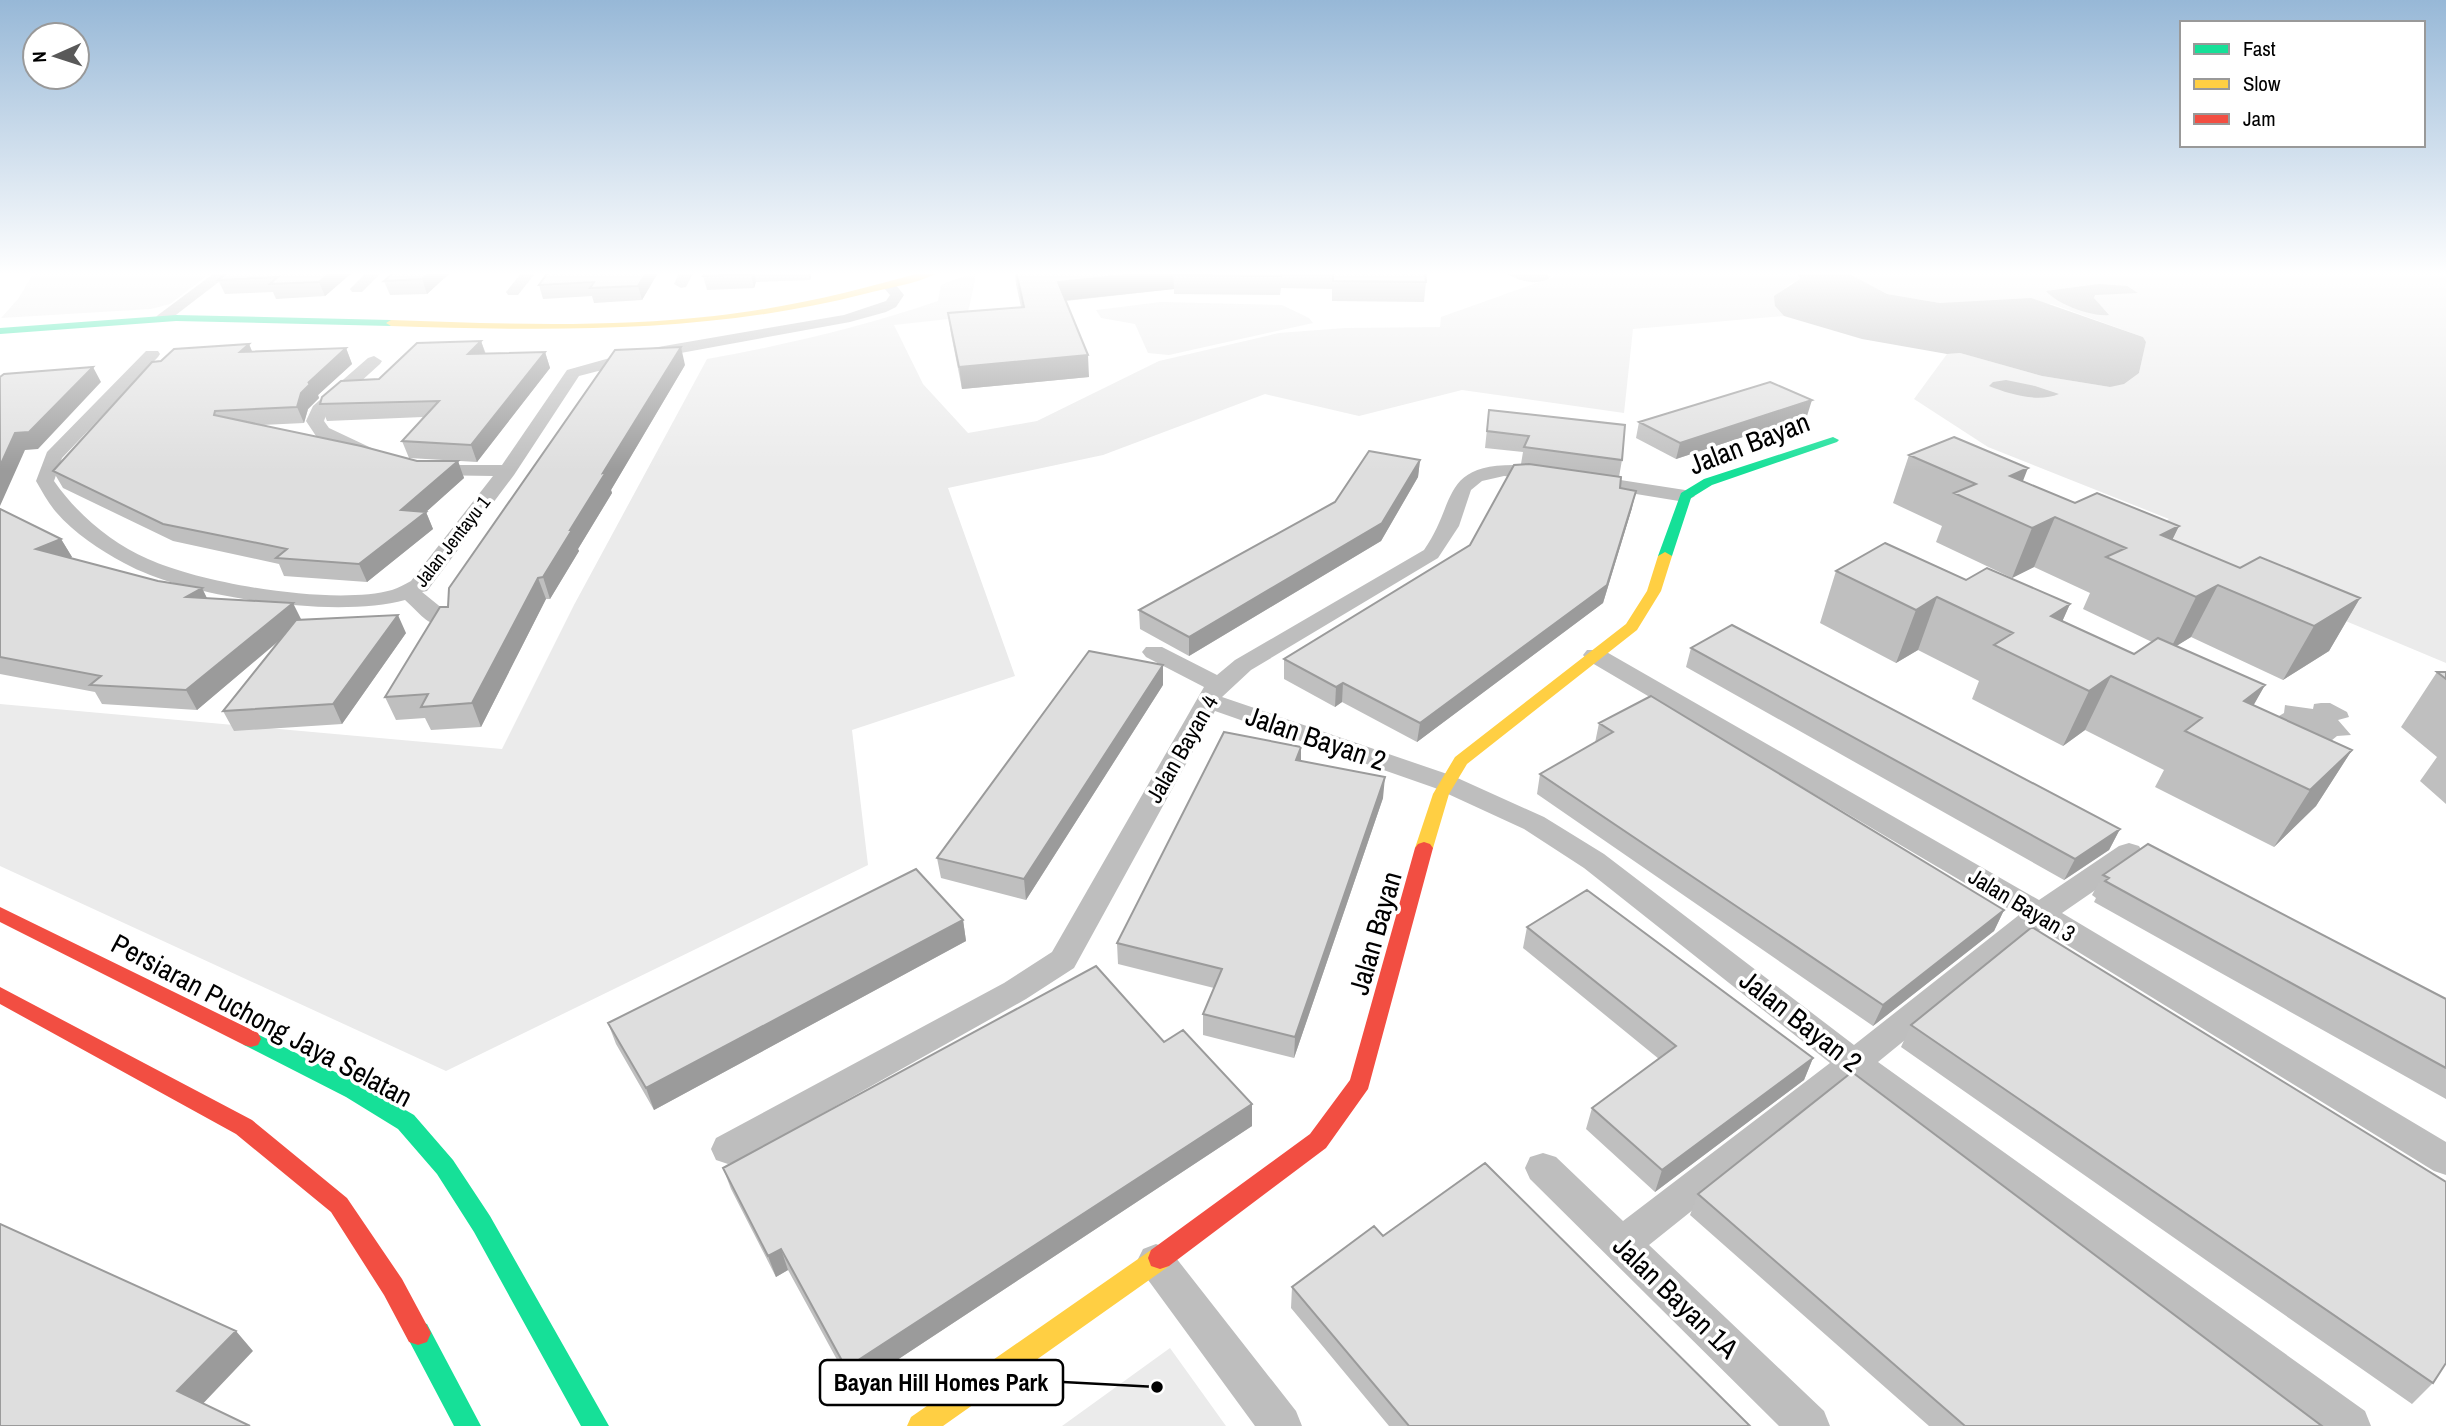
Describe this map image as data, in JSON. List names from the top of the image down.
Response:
{
  "streets": {
    "street": [
      "Jalan Bayan",
      "Jalan Jentayu 1",
      "Jalan Bayan 2",
      "Jalan Bayan 4",
      "Jalan Bayan 3",
      "Persiaran Puchong Jaya Selatan",
      "Jalan Bayan 1A"
    ]
  },
  "crossings": [
    ["Jalan Bayan", "Jalan Bayan 2"],
    ["Jalan Bayan", "Jalan Bayan 4"],
    ["Jalan Bayan", "Jalan Bayan 3"],
    ["Jalan Bayan 2", "Jalan Bayan 4"]
  ],
  "places": ["Bayan Hill Homes Park"],
  "legend": ["Fast", "Slow", "Jam"],
  "north": "left"
}
